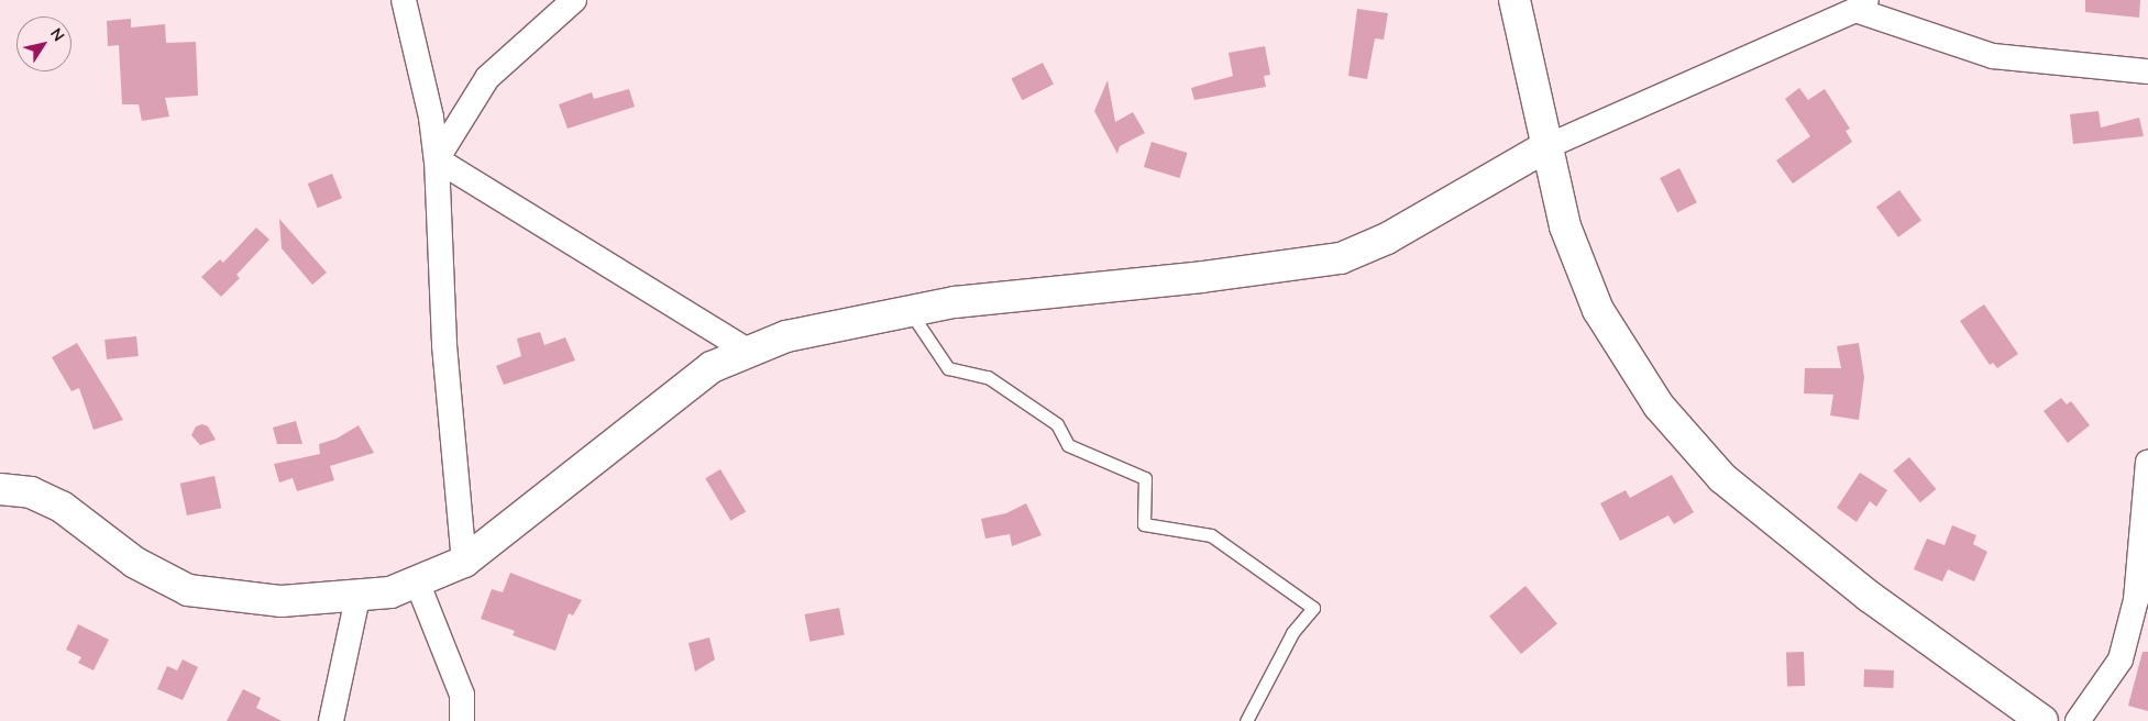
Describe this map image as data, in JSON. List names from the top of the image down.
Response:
{
  "north": "top right"
}
